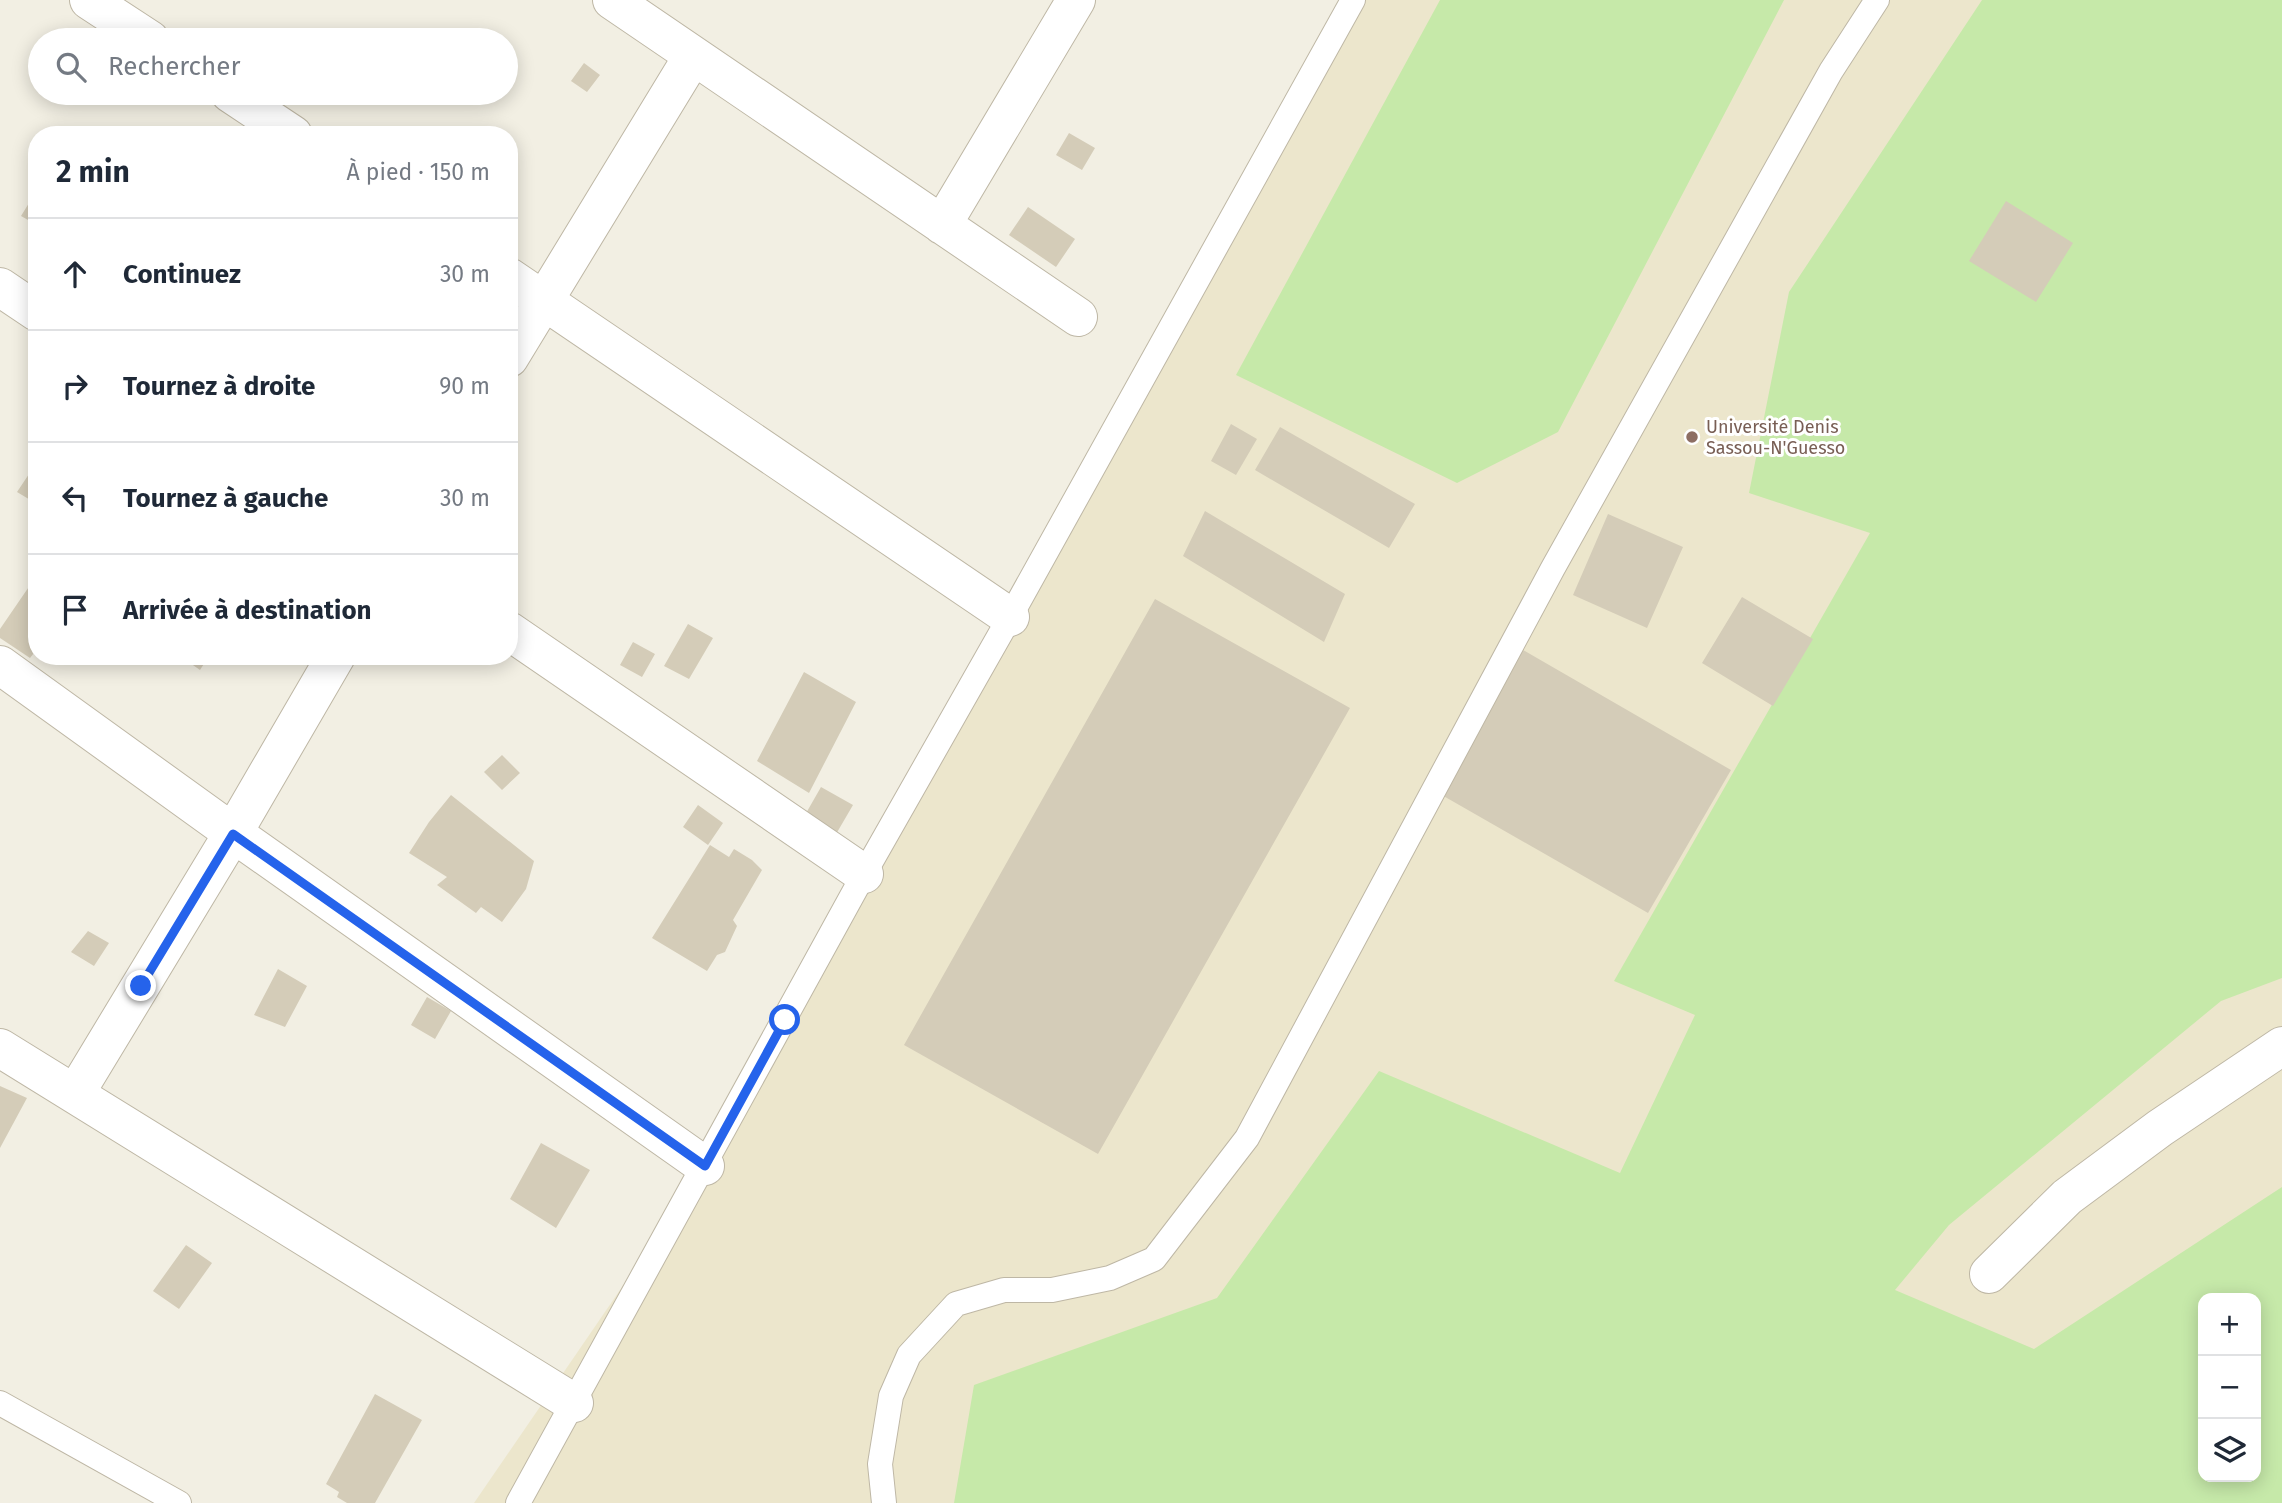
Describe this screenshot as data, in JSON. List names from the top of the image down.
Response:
{
  "places": ["Université Denis Sassou-N'Guesso"],
  "page": {
    "search": "Rechercher",
    "heading": ["2 min", "À pied · 150 m"],
    "list": [
      ["Continuez", "30 m"],
      ["Tournez à droite", "90 m"],
      ["Tournez à gauche", "30 m"],
      "Arrivée à destination"
    ],
    "map_buttons": ["+", "−"]
  }
}
